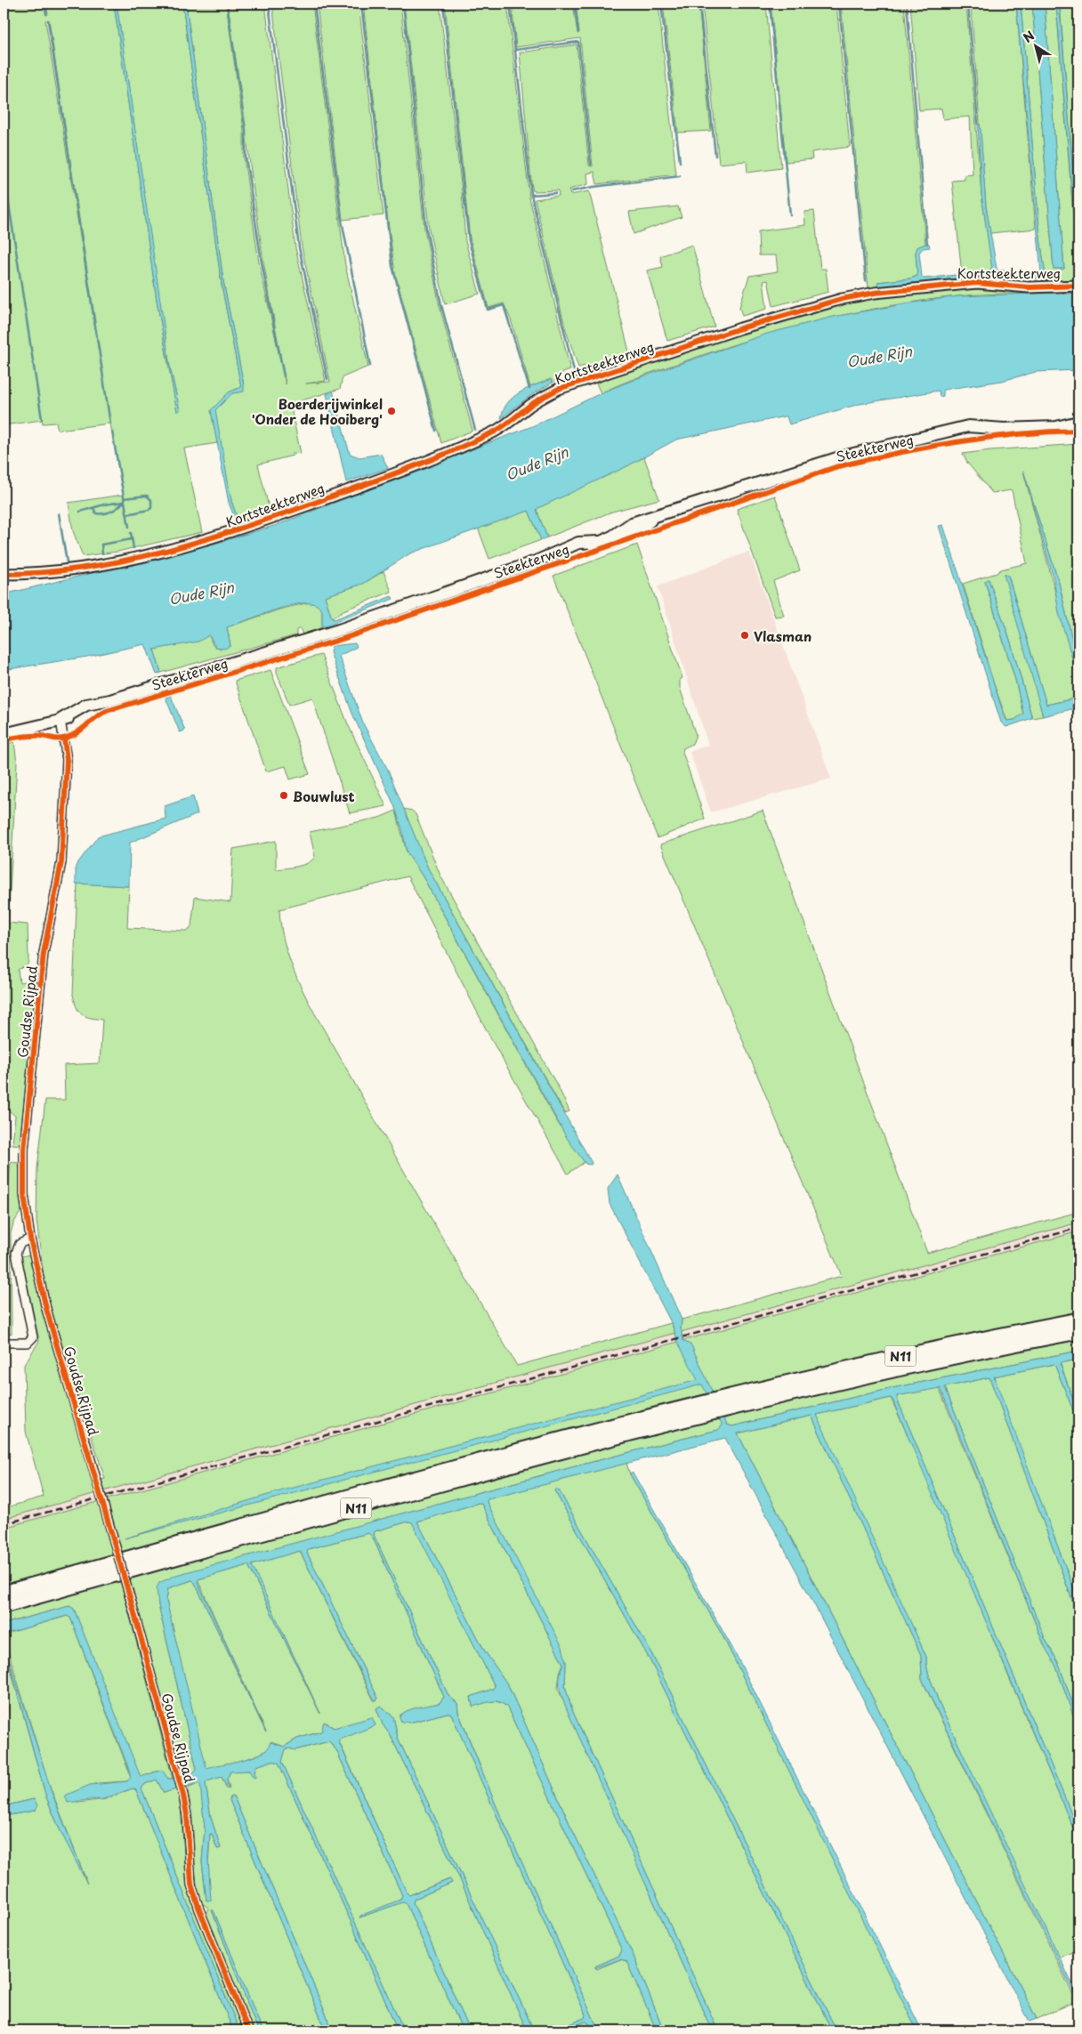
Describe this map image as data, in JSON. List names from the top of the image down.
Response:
{
  "streets": {
    "highway": ["N11"],
    "main road": ["Steekterweg"],
    "street": ["Kortsteekterweg", "Goudse Rijpad"]
  },
  "crossings": [
    ["Steekterweg", "Goudse Rijpad"]
  ],
  "water": ["Oude Rijn"],
  "places": ["Boerderijwinkel 'Onder de Hooiberg'", "Vlasman", "Bouwlust"],
  "north": "top left"
}
